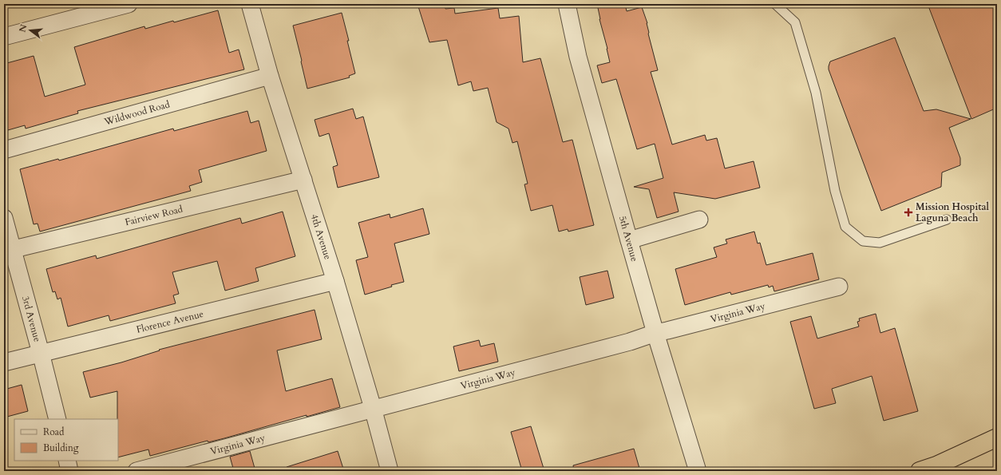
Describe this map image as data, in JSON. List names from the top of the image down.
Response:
{
  "streets": {
    "street": [
      "Wildwood Road",
      "Fairview Road",
      "4th Avenue",
      "5th Avenue",
      "Virginia Way",
      "3rd Avenue",
      "Florence Avenue"
    ]
  },
  "crossings": [
    ["Wildwood Road", "4th Avenue"],
    ["Fairview Road", "4th Avenue"],
    ["Fairview Road", "3rd Avenue"],
    ["4th Avenue", "Virginia Way"],
    ["4th Avenue", "Florence Avenue"],
    ["5th Avenue", "Virginia Way"],
    ["3rd Avenue", "Florence Avenue"]
  ],
  "places": {
    "health": ["Mission Hospital Laguna Beach"]
  },
  "legend": ["Road", "Building"],
  "north": "left"
}
